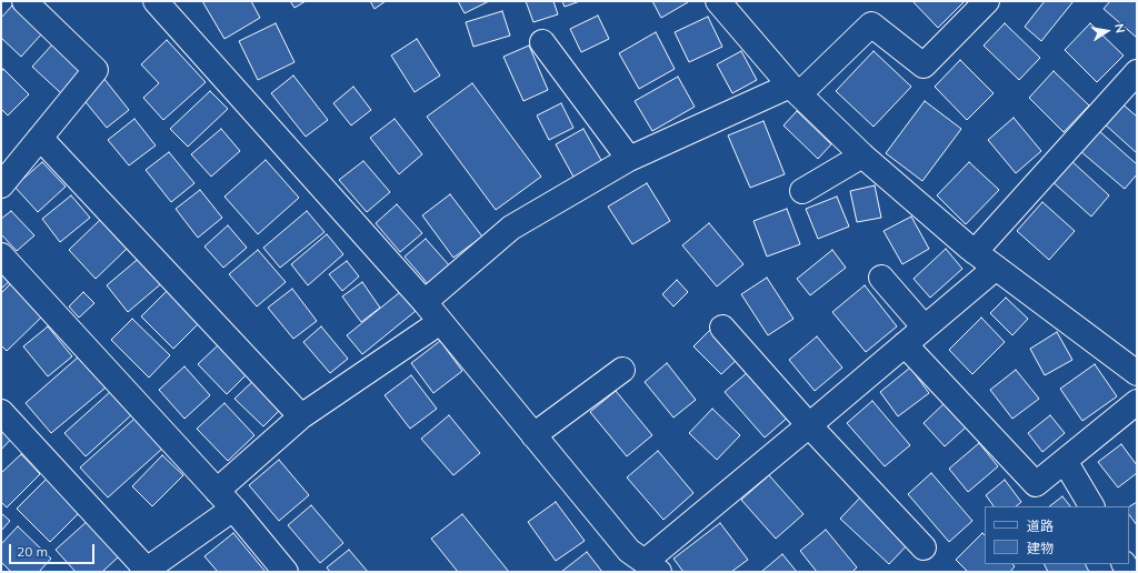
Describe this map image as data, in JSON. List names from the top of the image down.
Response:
{
  "legend": ["道路", "建物"],
  "scale_bar": "20 m",
  "north": "right"
}
